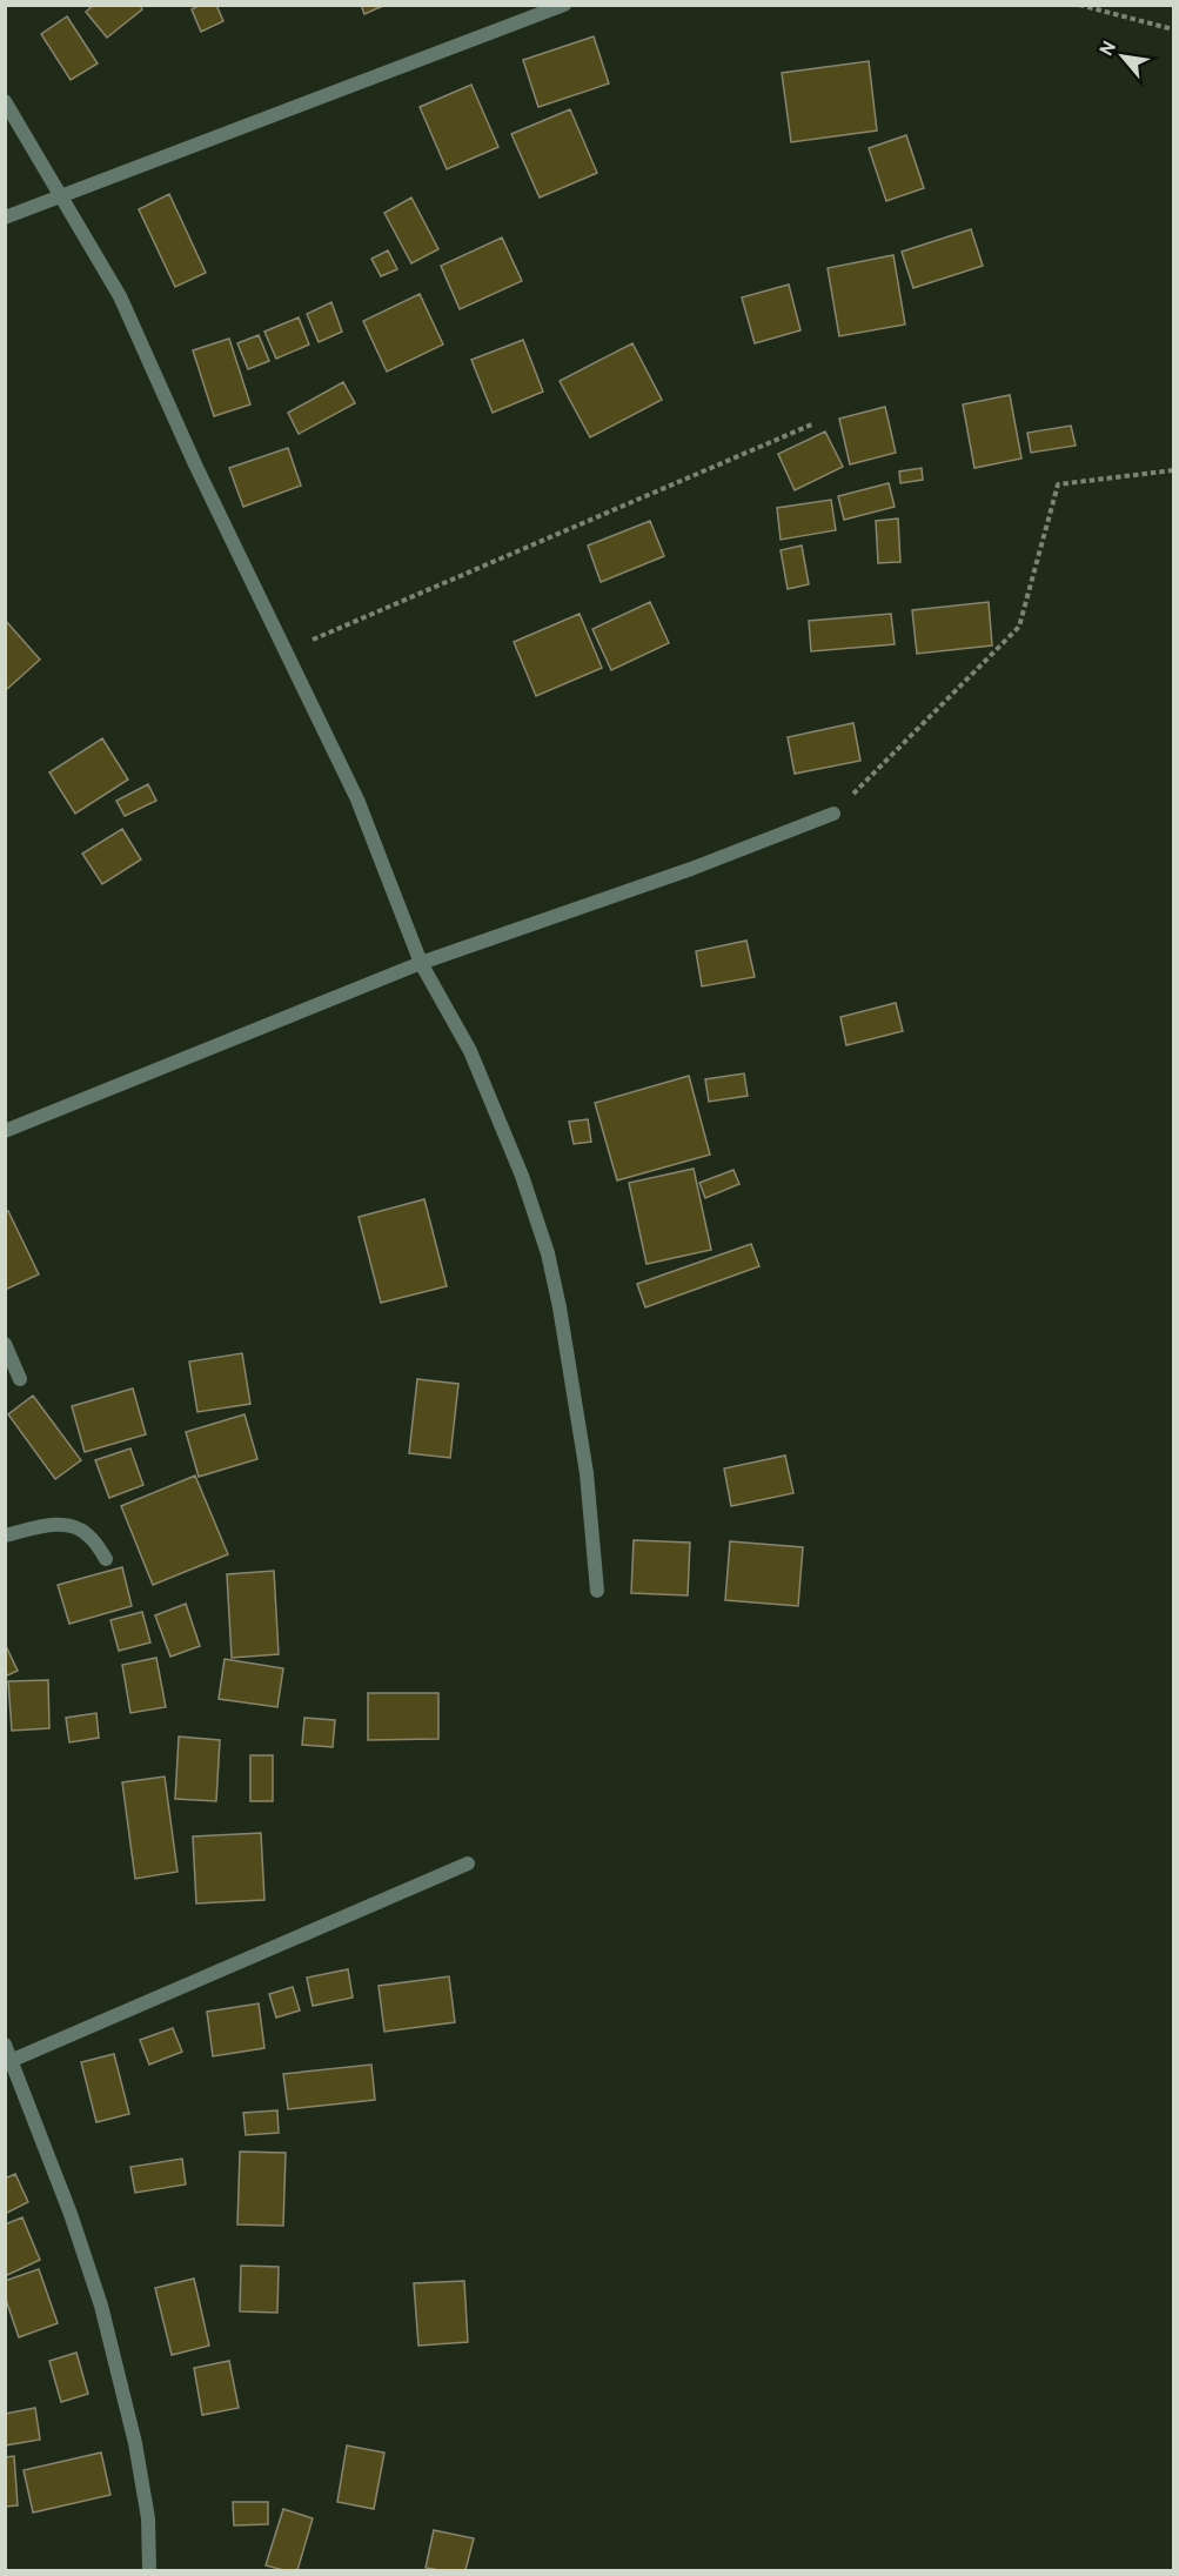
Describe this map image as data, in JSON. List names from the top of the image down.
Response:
{
  "north": "top left"
}
